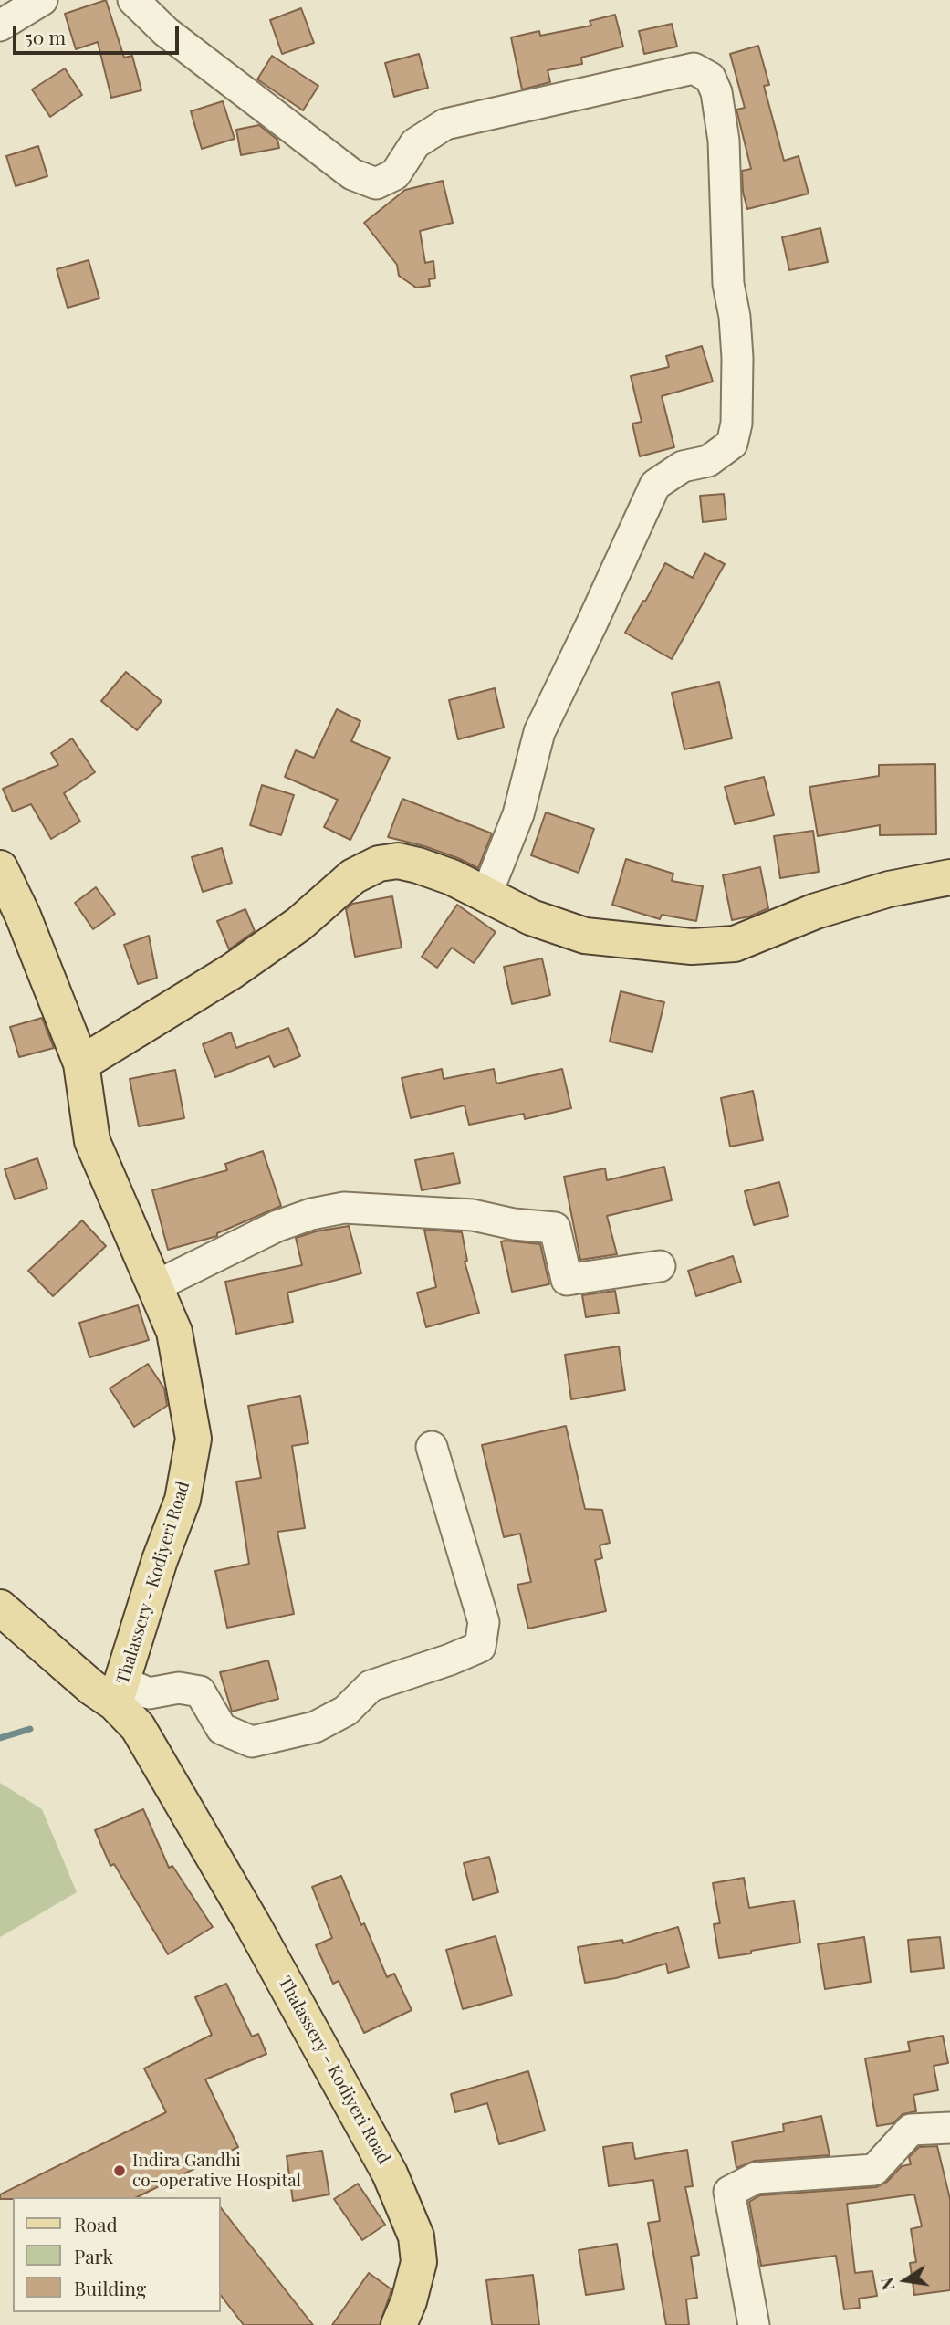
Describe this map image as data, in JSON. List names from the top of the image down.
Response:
{
  "streets": {
    "main road": ["Thalassery - Kodiyeri Road"]
  },
  "places": ["Indira Gandhi co-operative Hospital"],
  "legend": ["Road", "Park", "Building"],
  "scale_bar": "50 m",
  "north": "left"
}
